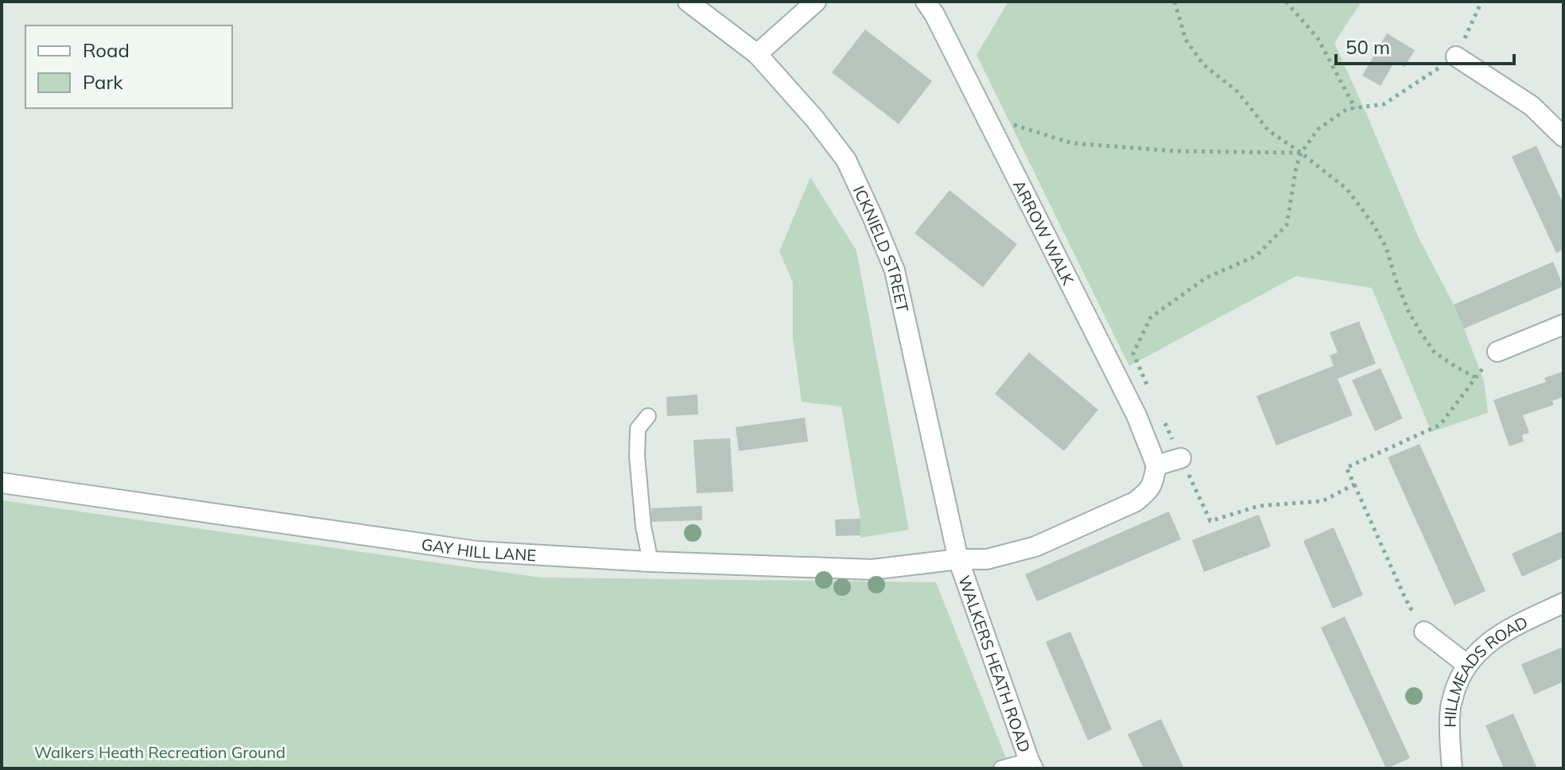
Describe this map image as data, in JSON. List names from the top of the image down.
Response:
{
  "streets": {
    "street": [
      "ARROW WALK",
      "ICKNIELD STREET",
      "GAY HILL LANE",
      "WALKERS HEATH ROAD",
      "HILLMEADS ROAD"
    ]
  },
  "crossings": [
    ["ICKNIELD STREET", "GAY HILL LANE"],
    ["ICKNIELD STREET", "WALKERS HEATH ROAD"],
    ["GAY HILL LANE", "WALKERS HEATH ROAD"]
  ],
  "parks": ["Walkers Heath Recreation Ground"],
  "legend": ["Road", "Park"],
  "scale_bar": "50 m"
}
